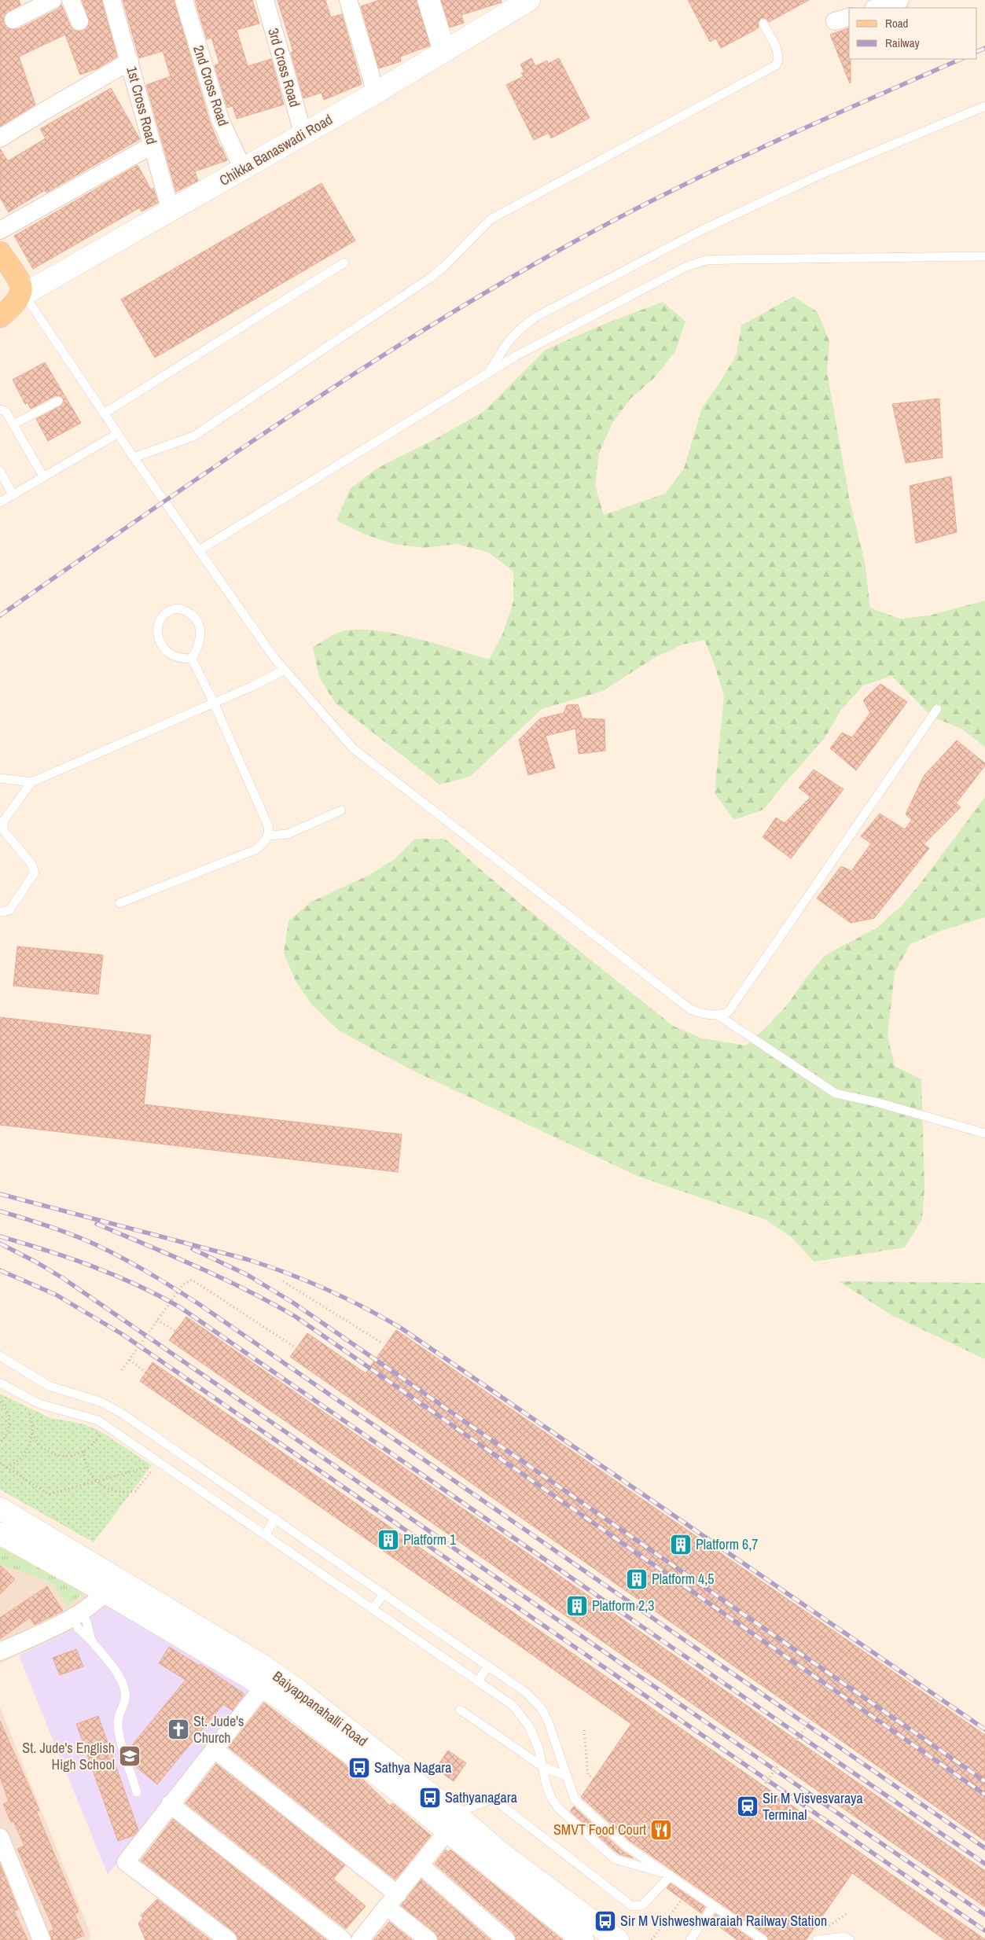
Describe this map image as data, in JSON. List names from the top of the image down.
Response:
{
  "streets": {
    "street": [
      "3rd Cross Road",
      "2nd Cross Road",
      "1st Cross Road",
      "Chikka Banaswadi Road",
      "Baiyappanahalli Road"
    ]
  },
  "crossings": [
    ["3rd Cross Road", "Chikka Banaswadi Road"],
    ["2nd Cross Road", "Chikka Banaswadi Road"],
    ["1st Cross Road", "Chikka Banaswadi Road"]
  ],
  "places": {
    "building": [
      "Platform 1",
      "Platform 6,7",
      "Platform 4,5",
      "Platform 2,3"
    ],
    "church": ["St. Jude's Church"],
    "school or university": ["St. Jude's English High School"],
    "bus stop": ["Sathya Nagara", "Sathyanagara", "Sir M Vishweshwaraiah Railway Station"],
    "station": ["Sir M Visvesvaraya Terminal"],
    "restaurant": ["SMVT Food Court"]
  },
  "legend": ["Road", "Railway"]
}
